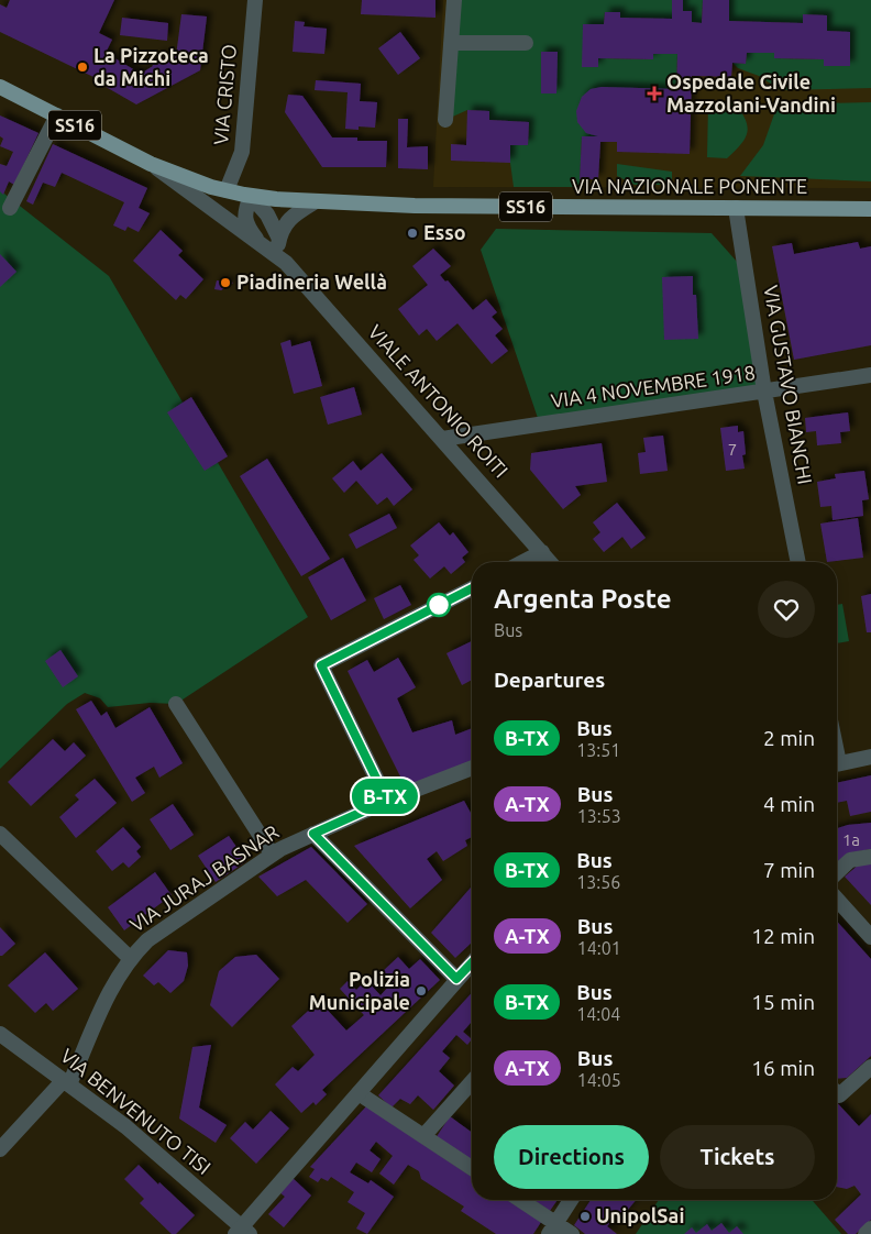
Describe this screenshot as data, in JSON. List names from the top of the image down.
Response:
{
  "streets": {
    "main road": ["SS16", "VIA NAZIONALE PONENTE"],
    "street": [
      "VIA CRISTO",
      "VIA GUSTAVO BIANCHI",
      "VIA 4 NOVEMBRE 1918",
      "VIALE ANTONIO ROITI",
      "VIA JURAJ BASNAR",
      "VIA BENVENUTO TISI"
    ]
  },
  "crossings": [
    ["VIA CRISTO", "VIA NAZIONALE PONENTE"],
    ["SS16", "VIA NAZIONALE PONENTE"],
    ["SS16", "VIALE ANTONIO ROITI"],
    ["VIA NAZIONALE PONENTE", "VIA GUSTAVO BIANCHI"],
    ["VIA NAZIONALE PONENTE", "VIALE ANTONIO ROITI"],
    ["VIA GUSTAVO BIANCHI", "VIA 4 NOVEMBRE 1918"],
    ["VIA 4 NOVEMBRE 1918", "VIALE ANTONIO ROITI"],
    ["VIA JURAJ BASNAR", "VIA BENVENUTO TISI"]
  ],
  "places": {
    "other": [
      "La Pizzoteca da Michi",
      "Esso",
      "Piadineria Wellà",
      "Polizia Municipale",
      "UnipolSai"
    ],
    "health": ["Ospedale Civile Mazzolani-Vandini"]
  },
  "lines": ["bus line B-TX"],
  "house_numbers": ["7", "1a"],
  "page": {
    "on_map": "B-TX",
    "heading": [
      ["Argenta Poste", "Bus"],
      "Departures"
    ],
    "list": [
      {
        "mark": "B-TX",
        "name": "Bus",
        "note": "13:51",
        "value": "2 min"
      },
      {
        "mark": "A-TX",
        "name": "Bus",
        "note": "13:53",
        "value": "4 min"
      },
      {
        "mark": "B-TX",
        "name": "Bus",
        "note": "13:56",
        "value": "7 min"
      },
      {
        "mark": "A-TX",
        "name": "Bus",
        "note": "14:01",
        "value": "12 min"
      },
      {
        "mark": "B-TX",
        "name": "Bus",
        "note": "14:04",
        "value": "15 min"
      },
      {
        "mark": "A-TX",
        "name": "Bus",
        "note": "14:05",
        "value": "16 min"
      }
    ],
    "buttons": ["Directions", "Tickets"]
  }
}
